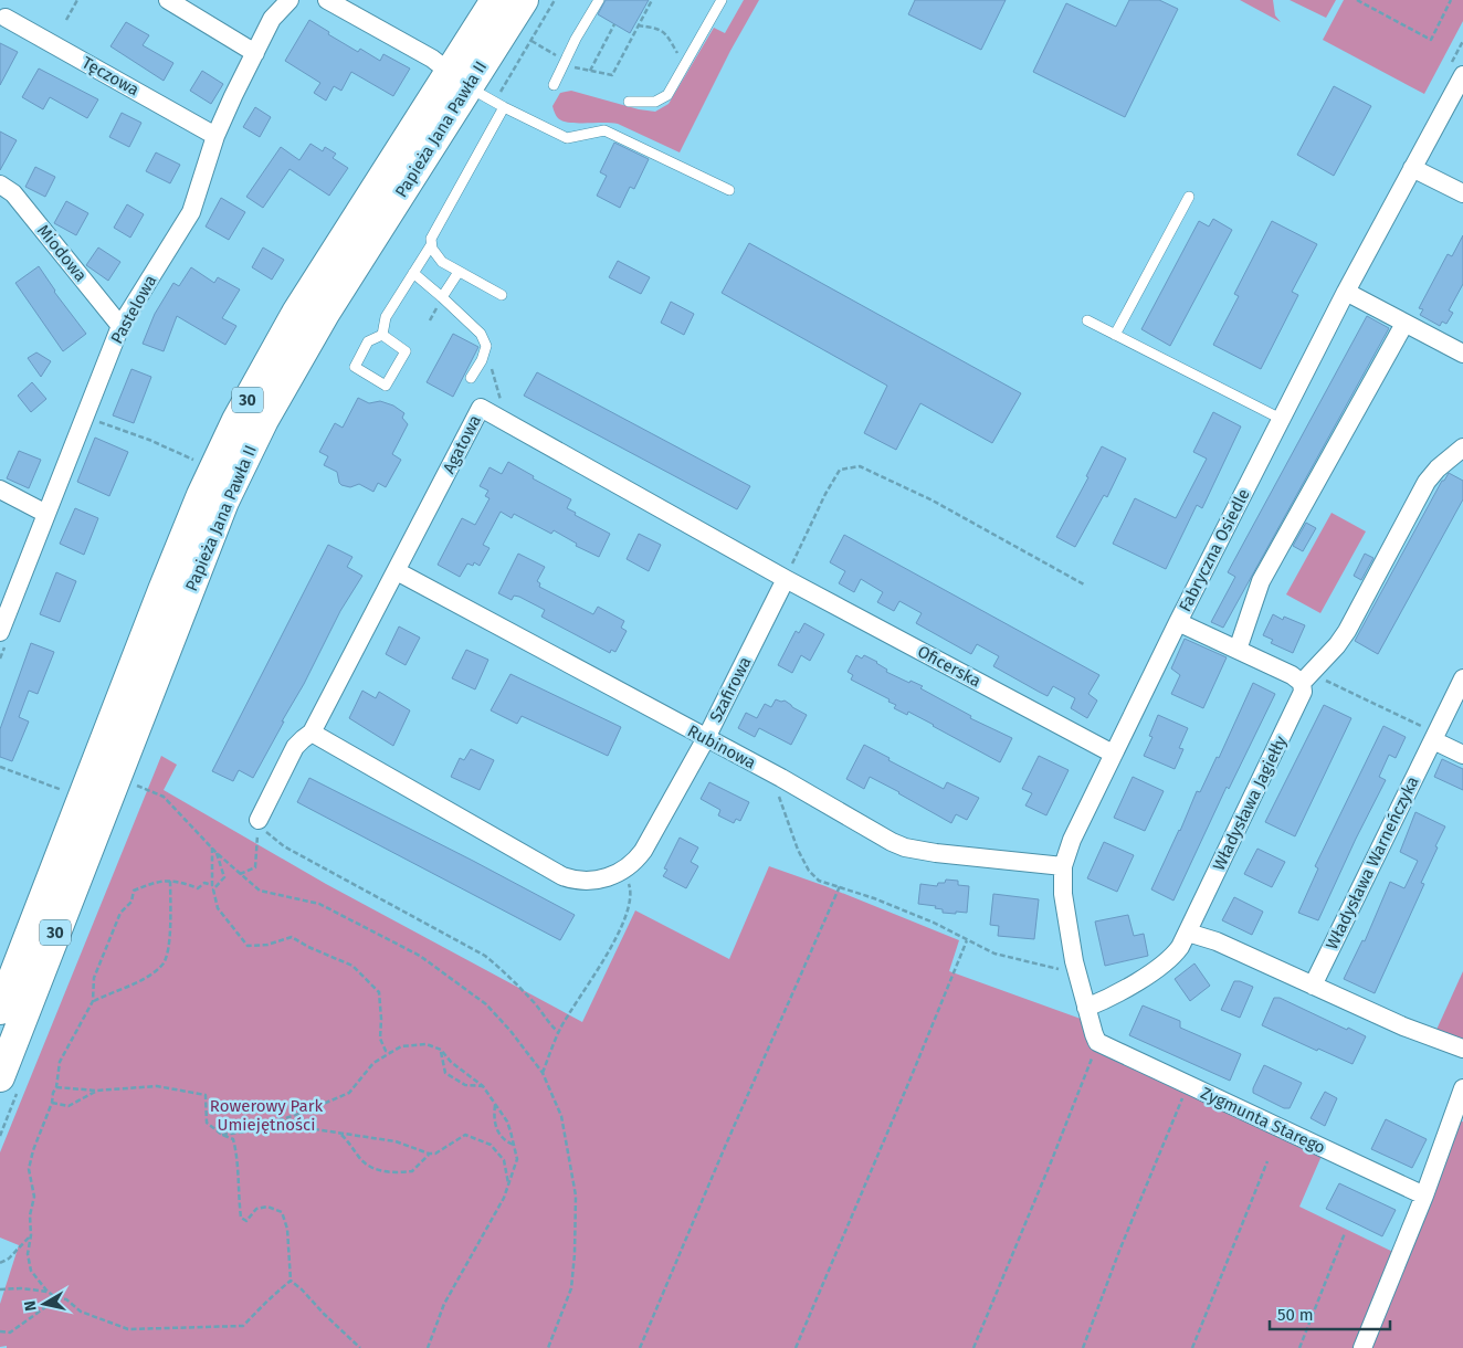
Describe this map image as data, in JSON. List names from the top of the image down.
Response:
{
  "streets": {
    "main road": ["Papieża Jana Pawła II", "30"],
    "street": [
      "Tęczowa",
      "Miodowa",
      "Pastelowa",
      "Agatowa",
      "Fabryczna Osiedle",
      "Oficerska",
      "Szafirowa",
      "Rubinowa",
      "Władysława Jagiełły",
      "Władysława Warneńczyka",
      "Zygmunta Starego"
    ]
  },
  "crossings": [
    ["Tęczowa", "Pastelowa"],
    ["Miodowa", "Pastelowa"],
    ["Agatowa", "Oficerska"],
    ["Agatowa", "Szafirowa"],
    ["Agatowa", "Rubinowa"],
    ["Fabryczna Osiedle", "Oficerska"],
    ["Fabryczna Osiedle", "Rubinowa"],
    ["Fabryczna Osiedle", "Władysława Jagiełły"],
    ["Fabryczna Osiedle", "Zygmunta Starego"],
    ["Oficerska", "Szafirowa"],
    ["Szafirowa", "Rubinowa"]
  ],
  "parks": ["Rowerowy Park Umiejętności"],
  "scale_bar": "50 m",
  "north": "left"
}
